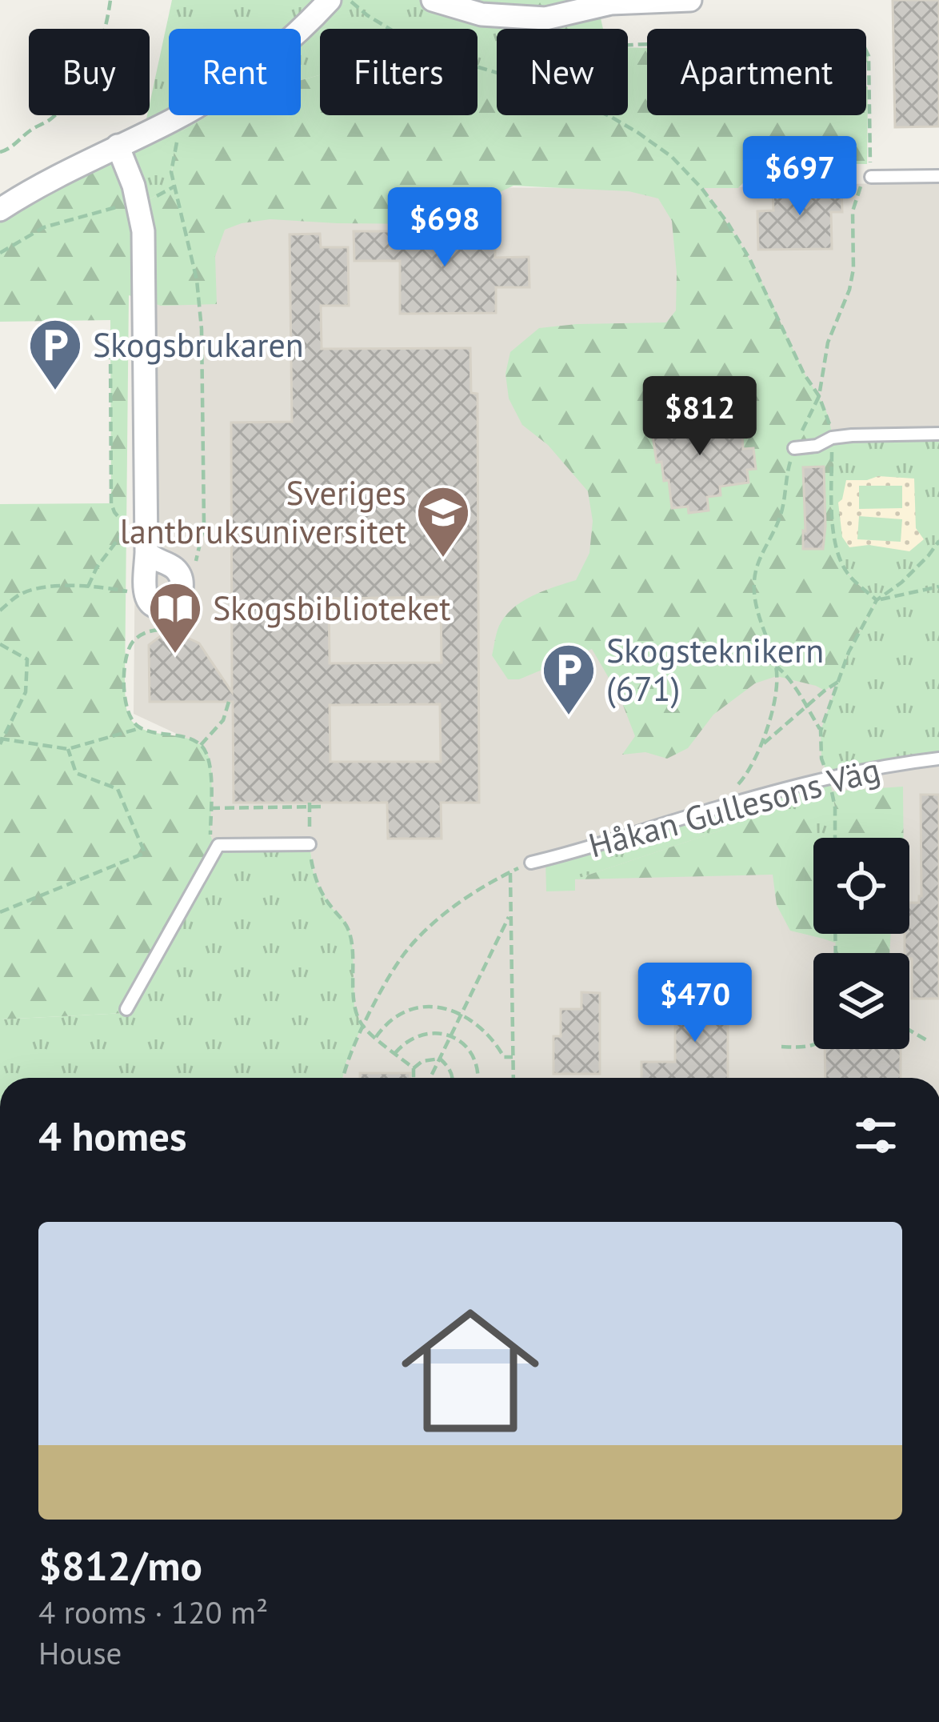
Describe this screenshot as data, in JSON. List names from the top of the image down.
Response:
{
  "streets": {
    "lane": ["Håkan Gullesons Väg"]
  },
  "places": {
    "parking": ["Skogsbrukaren", "Skogsteknikern (671)"],
    "school or university": ["Sveriges lantbruksuniversitet"],
    "library": ["Skogsbiblioteket"]
  },
  "page": {
    "chip": [
      "Buy",
      "Rent",
      "Filters",
      "New",
      "Apartment"
    ],
    "price": [
      "$697",
      "$698",
      "$812",
      "$470"
    ],
    "heading": "4 homes",
    "list": [
      {
        "name": "$812/mo",
        "note": "4 rooms · 120 m² · House"
      }
    ]
  }
}
